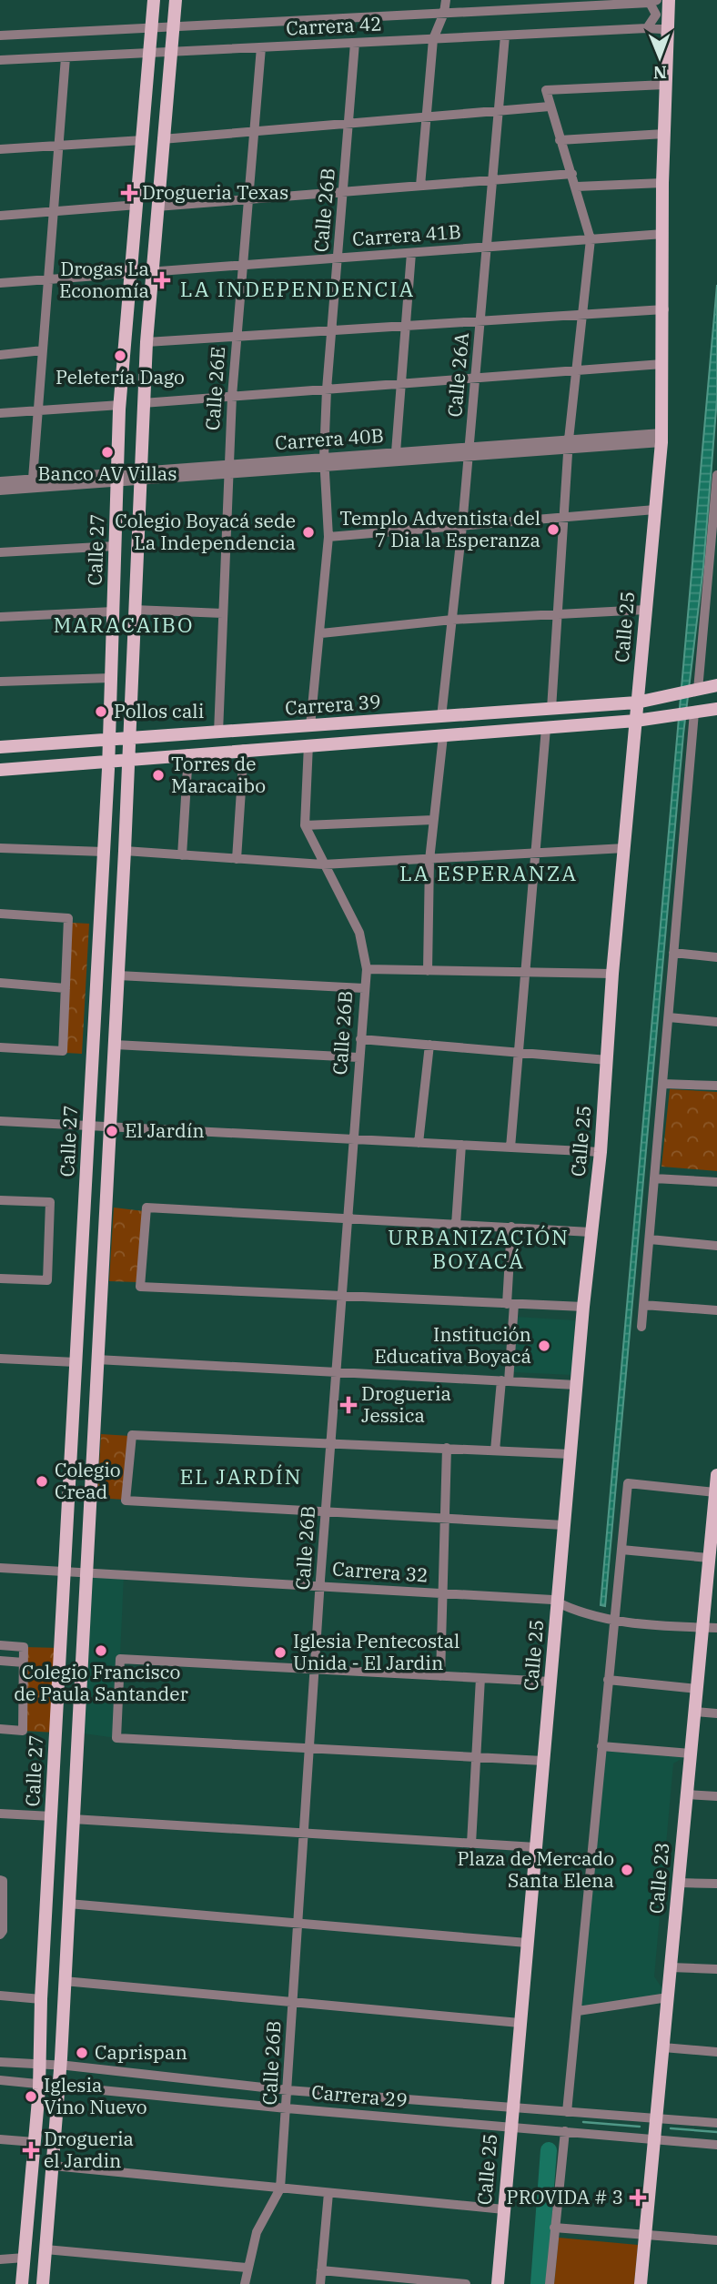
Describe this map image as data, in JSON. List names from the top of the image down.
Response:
{
  "streets": {
    "main road": [
      "Calle 27",
      "Calle 25",
      "Carrera 39",
      "Calle 23"
    ],
    "street": [
      "Carrera 42",
      "Calle 26B",
      "Carrera 41B",
      "Calle 26A",
      "Calle 26E",
      "Carrera 40B",
      "Carrera 32",
      "Carrera 29"
    ]
  },
  "crossings": [
    ["Carrera 42", "Calle 26B"],
    ["Carrera 42", "Calle 26A"],
    ["Carrera 42", "Calle 26E"],
    ["Carrera 42", "Calle 27"],
    ["Carrera 42", "Calle 25"],
    ["Calle 26B", "Carrera 41B"],
    ["Calle 26B", "Carrera 40B"],
    ["Calle 26B", "Carrera 39"],
    ["Calle 26B", "Carrera 32"],
    ["Calle 26B", "Carrera 29"],
    ["Carrera 41B", "Calle 26A"],
    ["Carrera 41B", "Calle 26E"],
    ["Carrera 41B", "Calle 27"],
    ["Carrera 41B", "Calle 25"],
    ["Calle 26A", "Carrera 40B"],
    ["Calle 26A", "Carrera 39"],
    ["Calle 26E", "Carrera 40B"],
    ["Calle 26E", "Carrera 39"],
    ["Carrera 40B", "Calle 27"],
    ["Carrera 40B", "Calle 25"],
    ["Calle 27", "Carrera 39"],
    ["Calle 27", "Carrera 32"],
    ["Calle 27", "Carrera 29"],
    ["Calle 25", "Carrera 39"],
    ["Calle 25", "Carrera 32"],
    ["Calle 25", "Carrera 29"],
    ["Carrera 32", "Calle 23"],
    ["Calle 23", "Carrera 29"]
  ],
  "districts": [
    "LA INDEPENDENCIA",
    "MARACAIBO",
    "LA ESPERANZA",
    "URBANIZACIÓN BOYACÁ",
    "EL JARDÍN"
  ],
  "places": {
    "health": [
      "Drogueria Texas",
      "Drogas La Economía",
      "Drogueria Jessica",
      "Drogueria el Jardin",
      "PROVIDA # 3"
    ],
    "other": [
      "Peletería Dago",
      "Banco AV Villas",
      "Templo Adventista del 7 Dia la Esperanza",
      "Colegio Boyacá sede La Independencia",
      "Pollos cali",
      "Torres de Maracaibo",
      "El Jardín",
      "Institución Educativa Boyacá",
      "Colegio Cread",
      "Colegio Francisco de Paula Santander",
      "Iglesia Pentecostal Unida - El Jardin",
      "Plaza de Mercado Santa Elena",
      "Caprispan",
      "Iglesia Vino Nuevo"
    ]
  },
  "north": "bottom"
}
